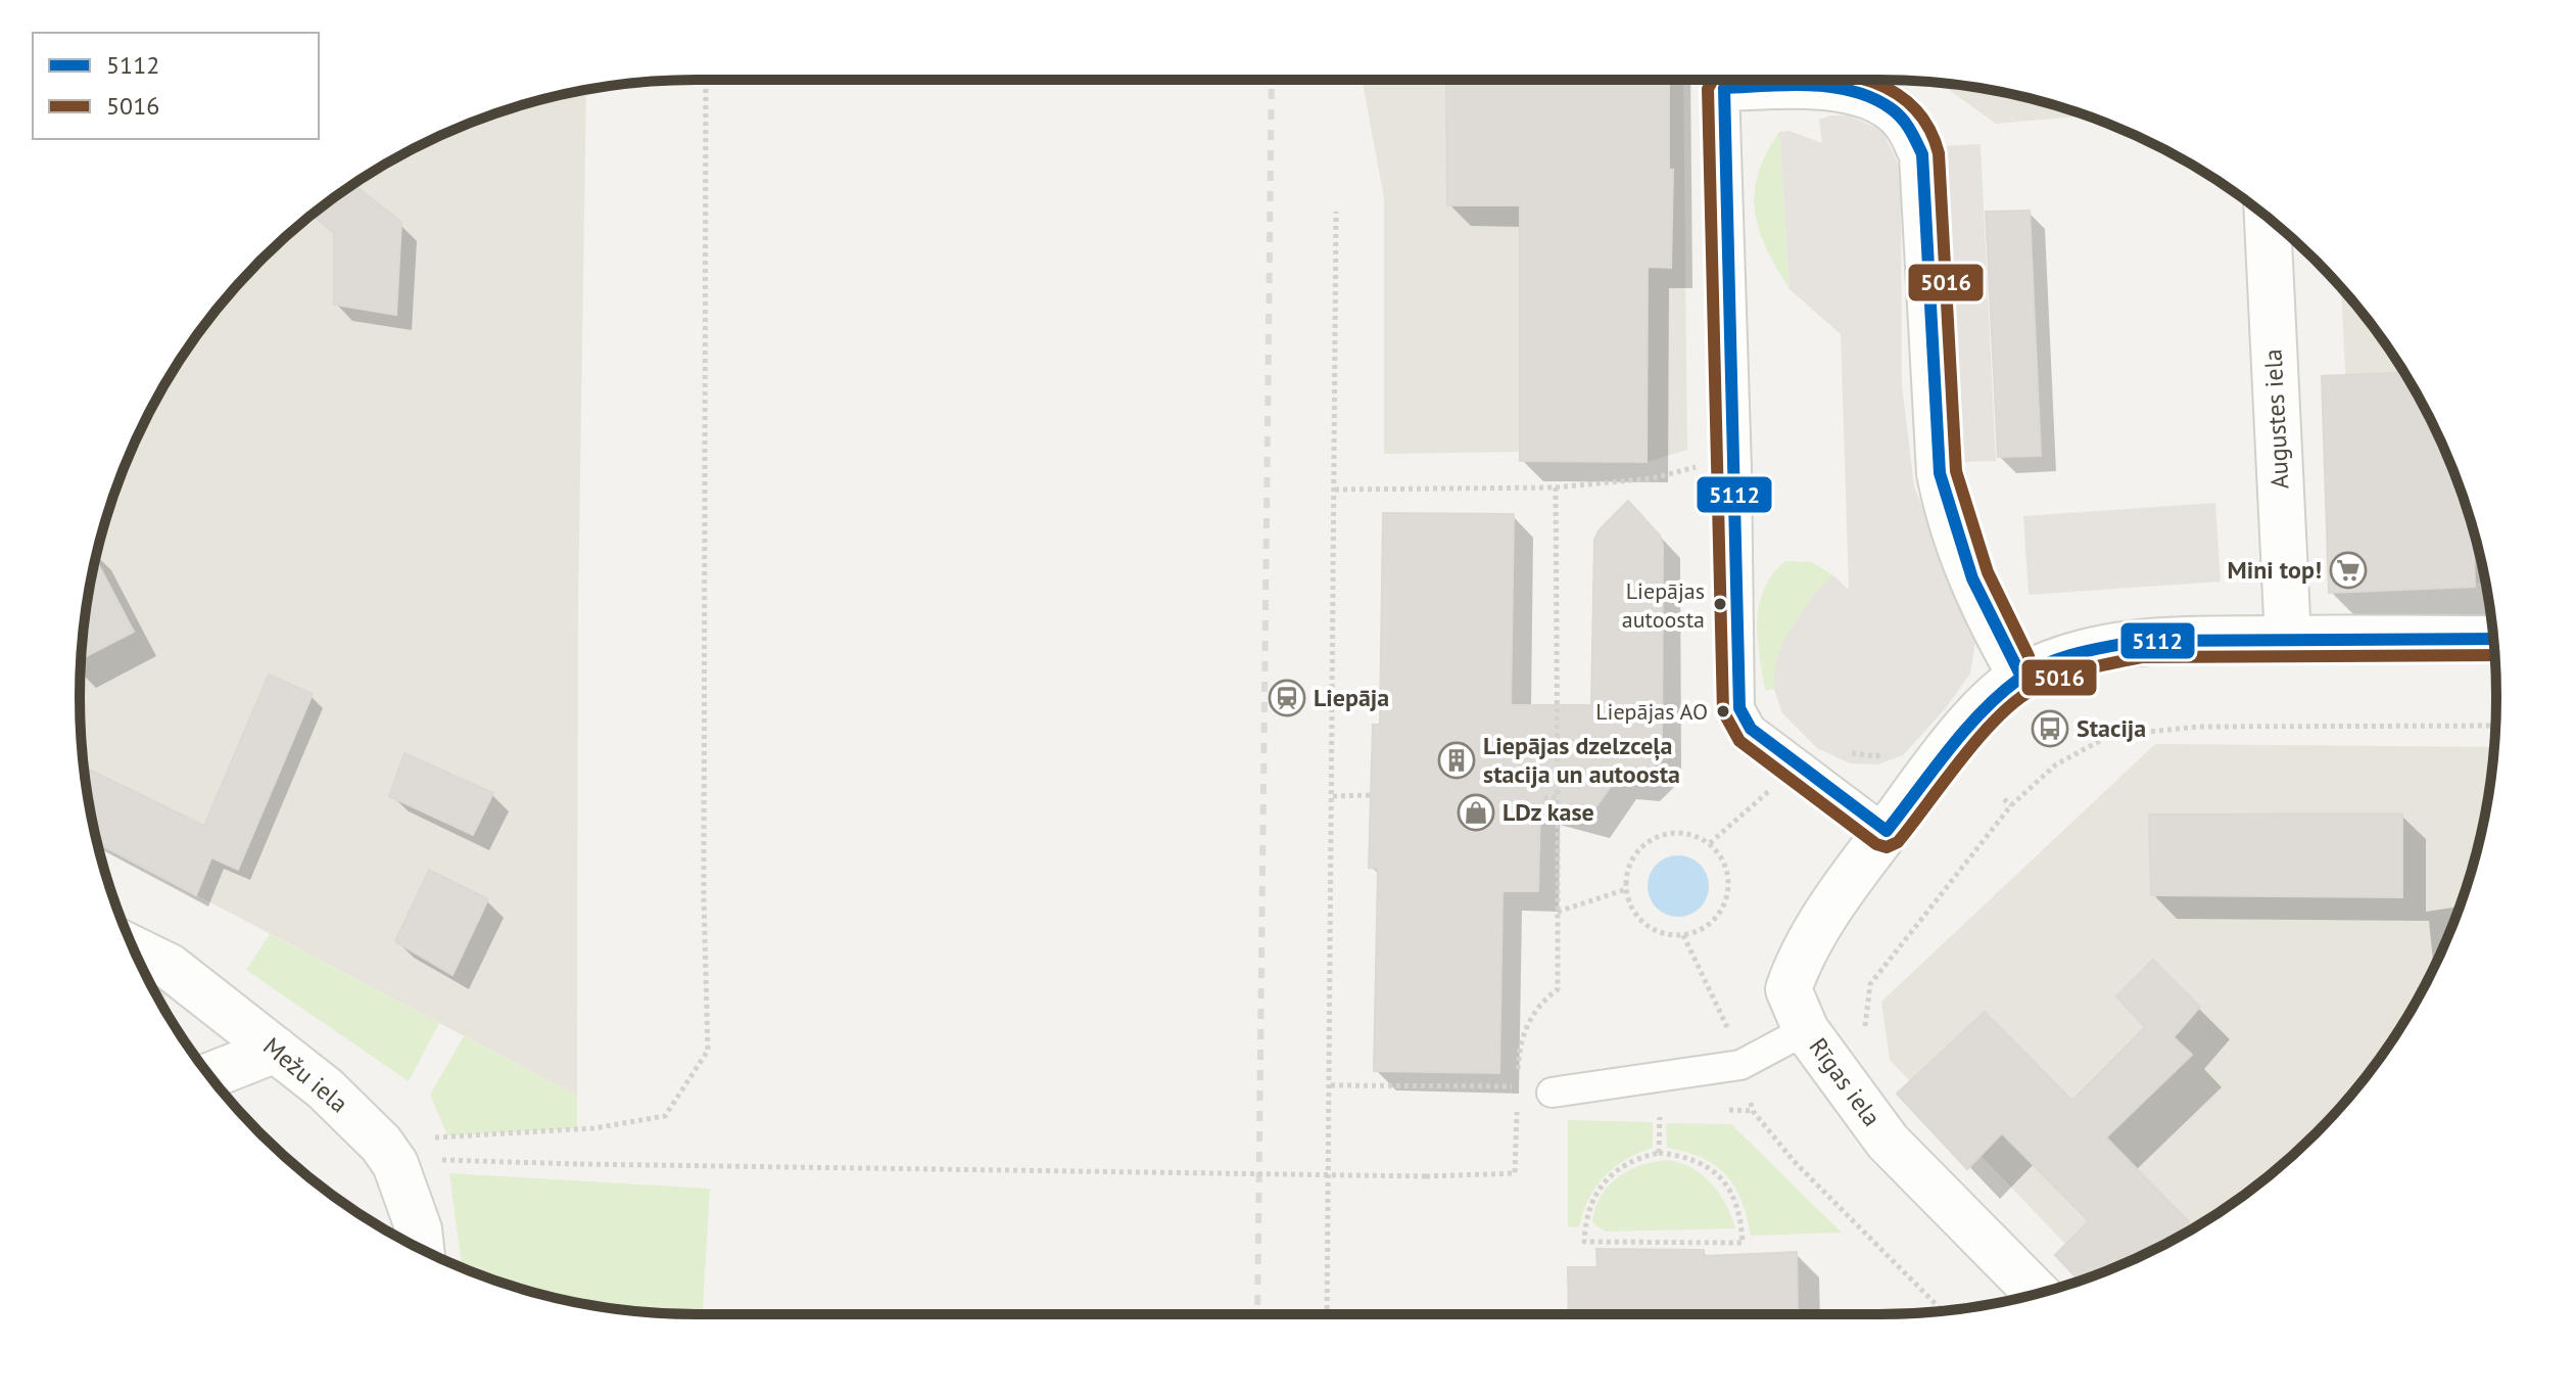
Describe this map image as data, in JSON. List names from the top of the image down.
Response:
{
  "streets": {
    "street": ["Augustes iela", "Mežu iela", "Rīgas iela"]
  },
  "crossings": [
    ["Augustes iela", "Rīgas iela"]
  ],
  "places": {
    "supermarket": ["Mini top!"],
    "other": ["Liepājas autoosta", "Liepājas AO"],
    "station": ["Liepāja"],
    "bus stop": ["Stacija"],
    "building": ["Liepājas dzelzceļa stacija un autoosta"],
    "shop": ["LDz kase"]
  },
  "lines": ["transit line 5016", "transit line 5112"],
  "legend": ["5112", "5016"]
}
